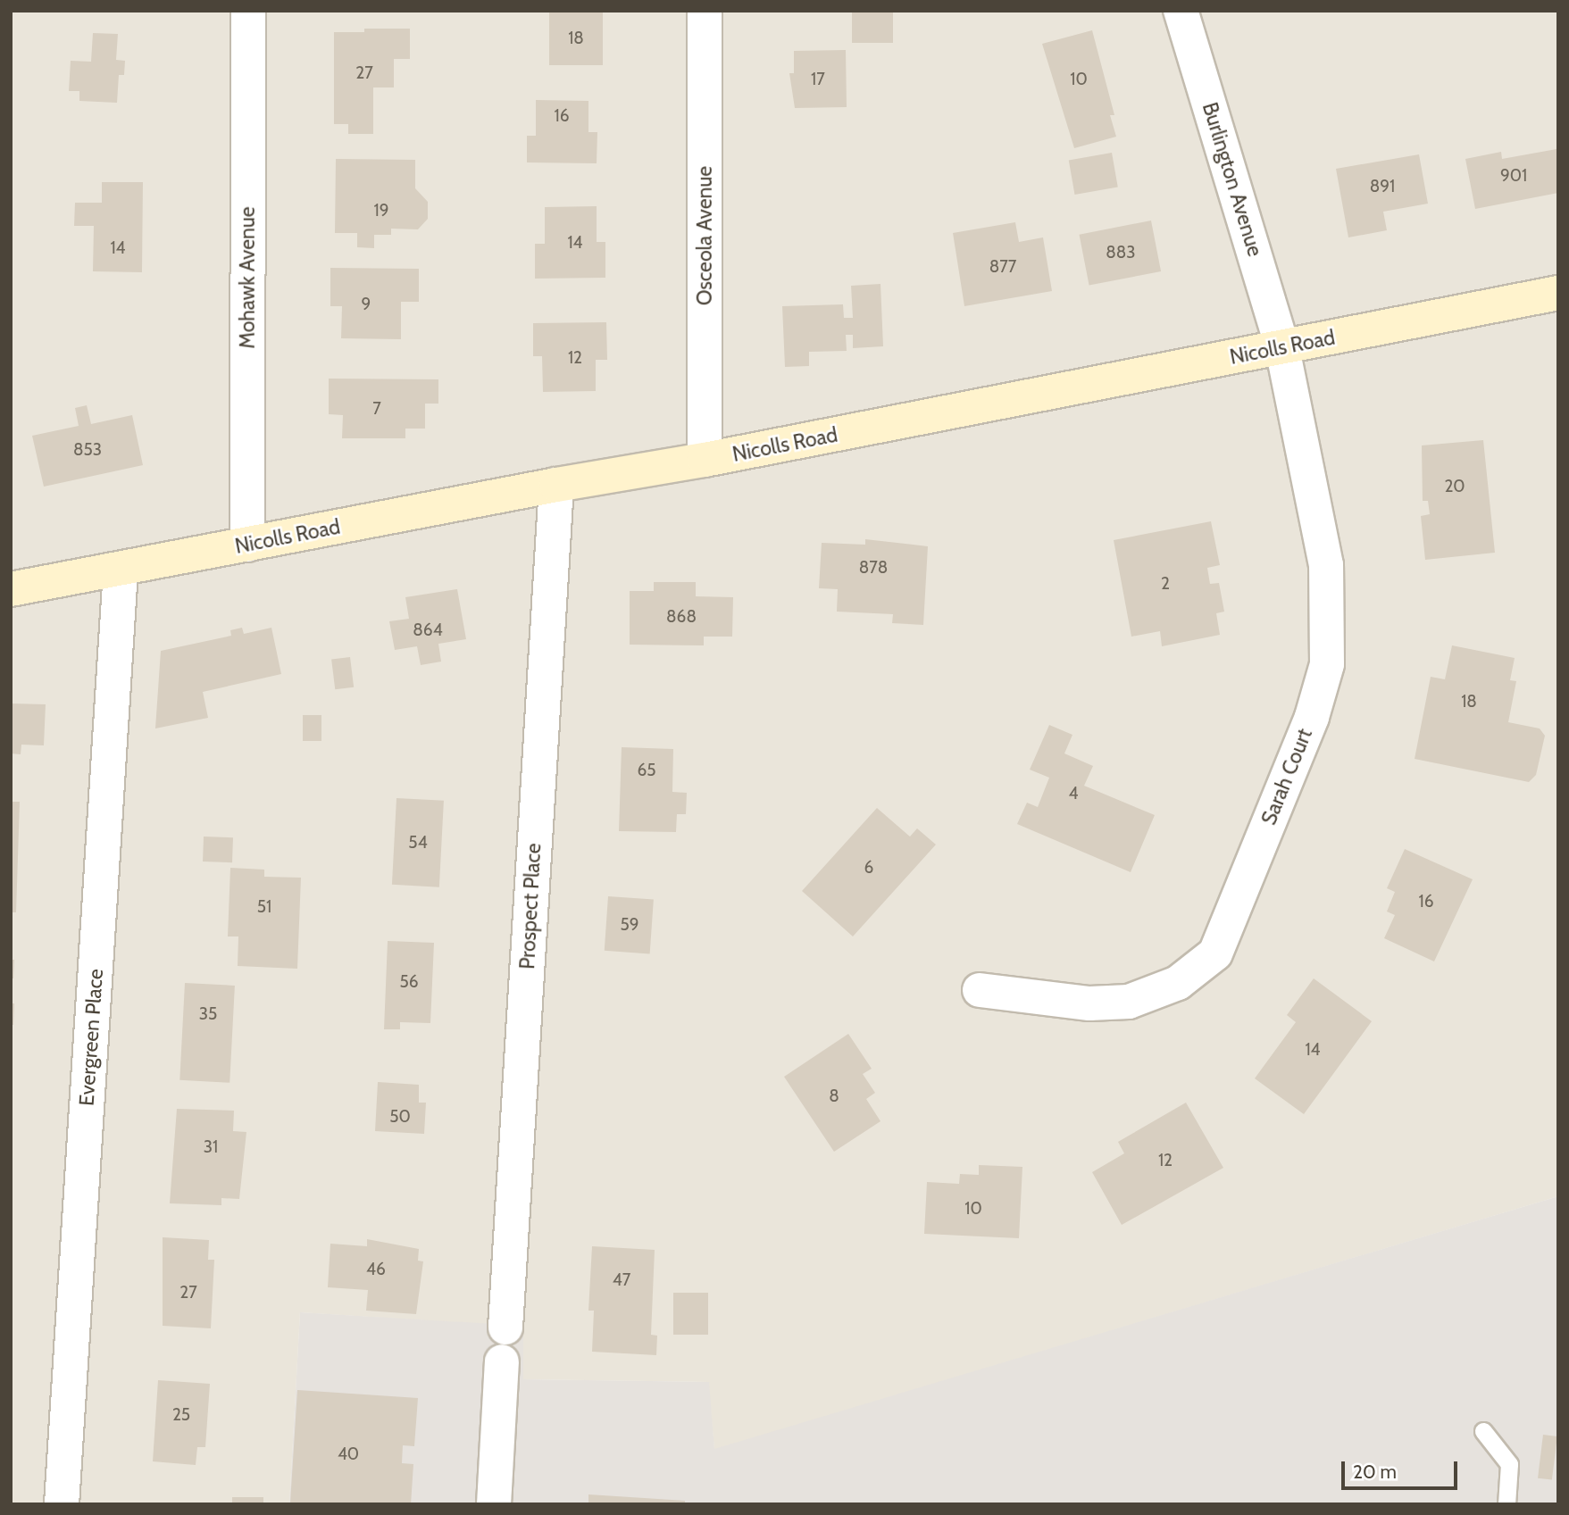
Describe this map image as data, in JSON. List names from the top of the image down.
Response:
{
  "streets": {
    "street": [
      "Burlington Avenue",
      "Osceola Avenue",
      "Mohawk Avenue",
      "Nicolls Road",
      "Sarah Court",
      "Prospect Place",
      "Evergreen Place"
    ]
  },
  "crossings": [
    ["Burlington Avenue", "Nicolls Road"],
    ["Burlington Avenue", "Sarah Court"],
    ["Osceola Avenue", "Nicolls Road"],
    ["Mohawk Avenue", "Nicolls Road"],
    ["Nicolls Road", "Sarah Court"],
    ["Nicolls Road", "Prospect Place"],
    ["Nicolls Road", "Evergreen Place"]
  ],
  "house_numbers": [
    "18",
    "27",
    "17",
    "10",
    "16",
    "901",
    "891",
    "19",
    "14",
    "14",
    "883",
    "877",
    "9",
    "12",
    "7",
    "853",
    "20",
    "878",
    "2",
    "868",
    "864",
    "18",
    "65",
    "4",
    "54",
    "6",
    "16",
    "51",
    "59",
    "56",
    "35",
    "14",
    "8",
    "50",
    "31",
    "12",
    "10",
    "46",
    "47",
    "27",
    "25",
    "40"
  ],
  "scale_bar": "20 m"
}
